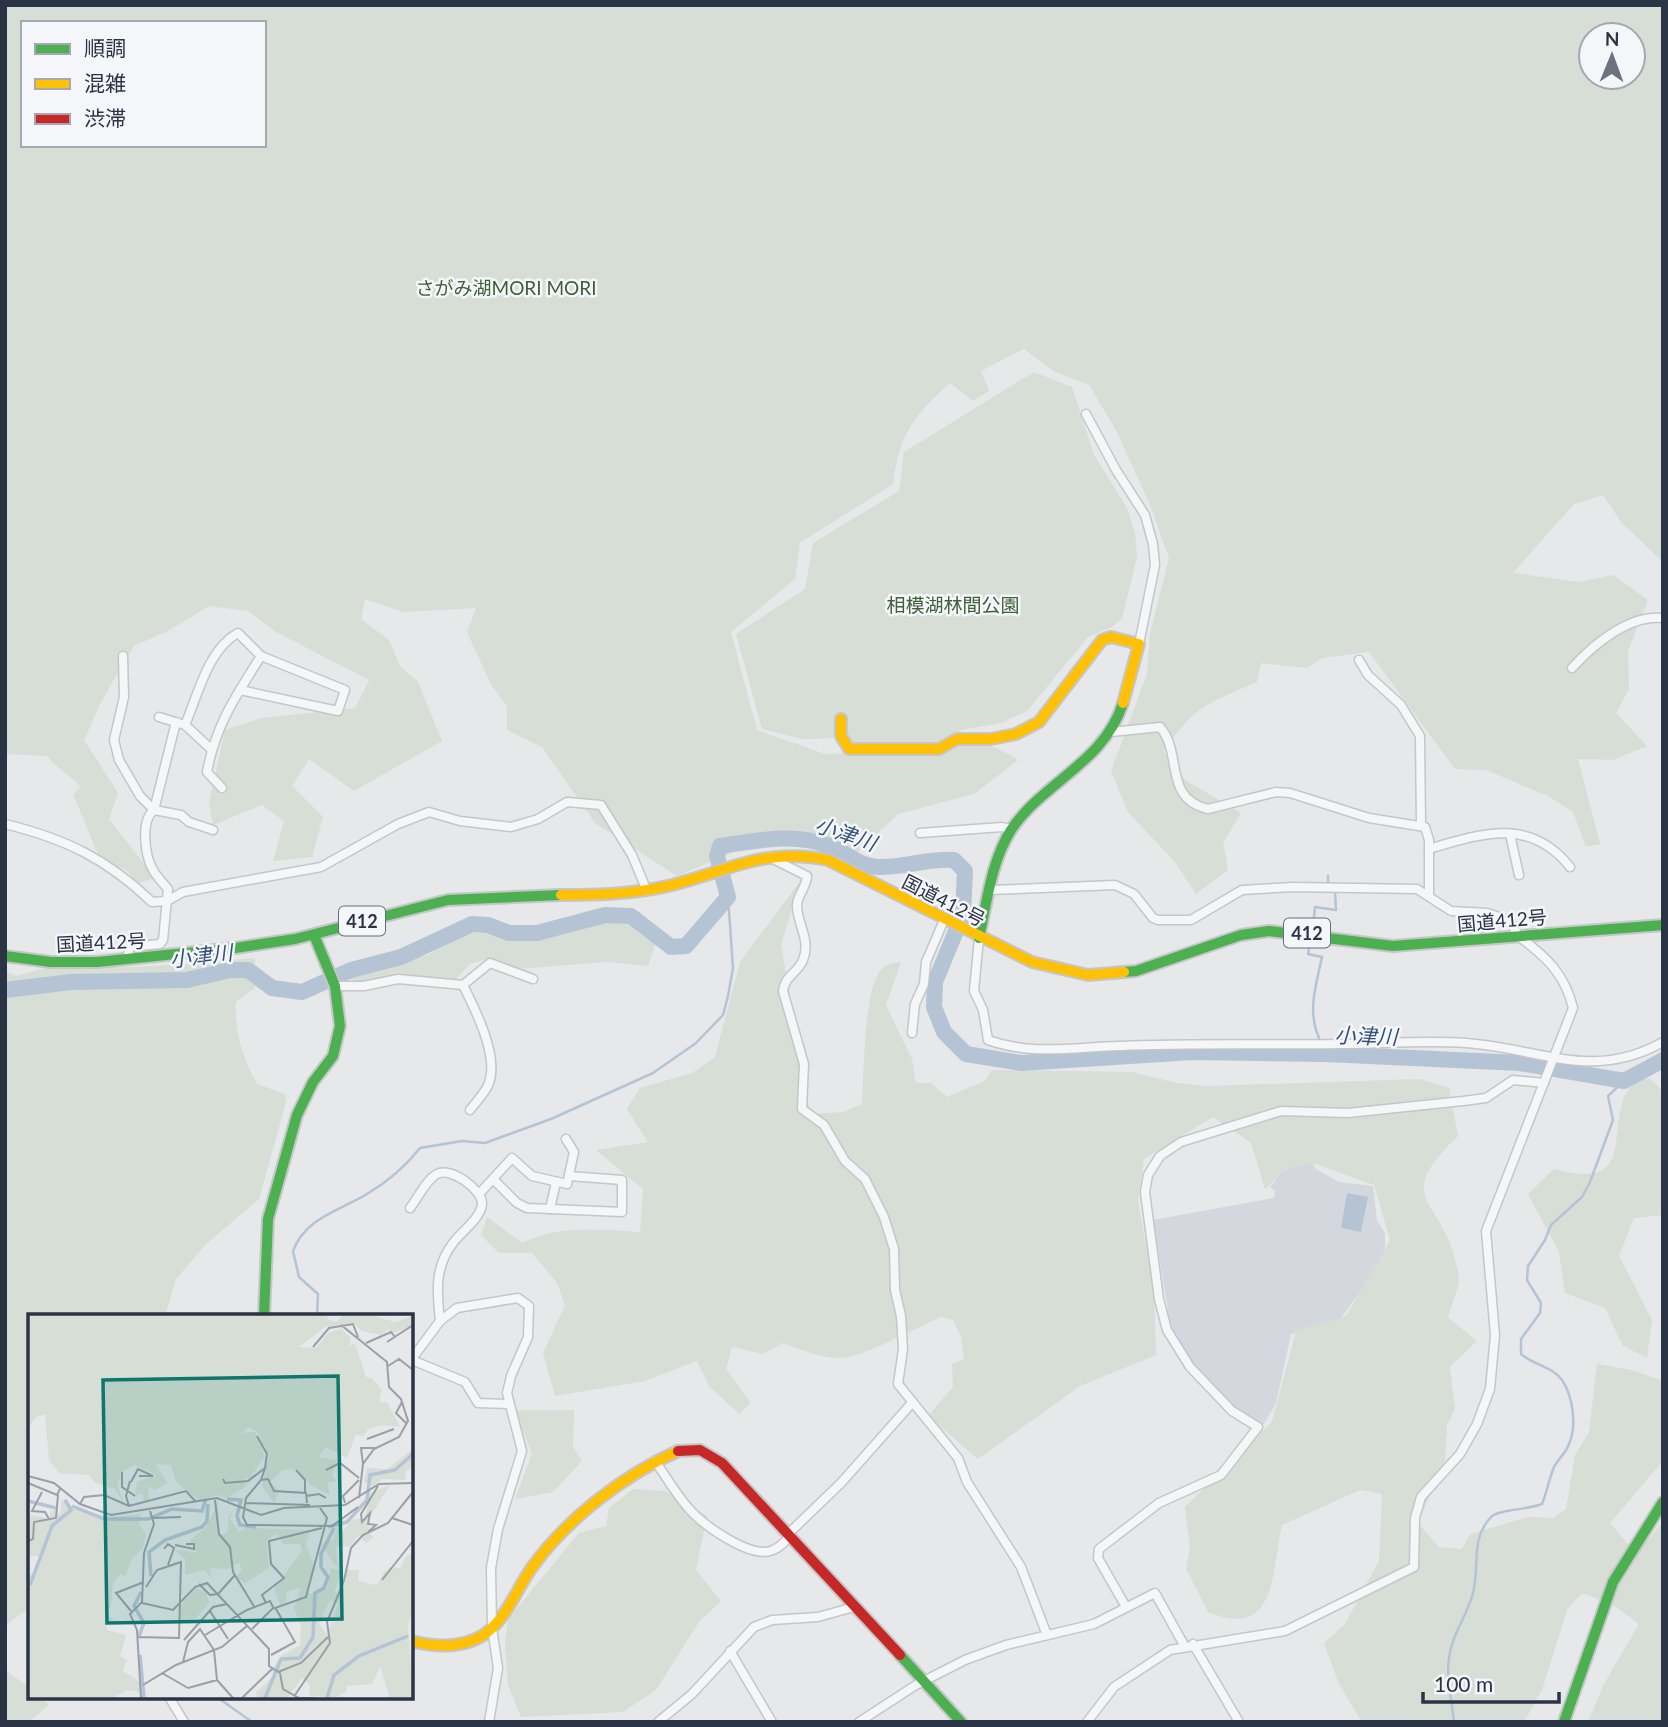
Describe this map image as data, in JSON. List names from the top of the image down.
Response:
{
  "streets": {
    "main road": ["国道412号", "412"]
  },
  "water": ["小津川"],
  "parks": ["さがみ湖MORI MORI", "相模湖林間公園"],
  "legend": ["順調", "混雑", "渋滞"],
  "scale_bar": "100 m",
  "north": "top"
}
